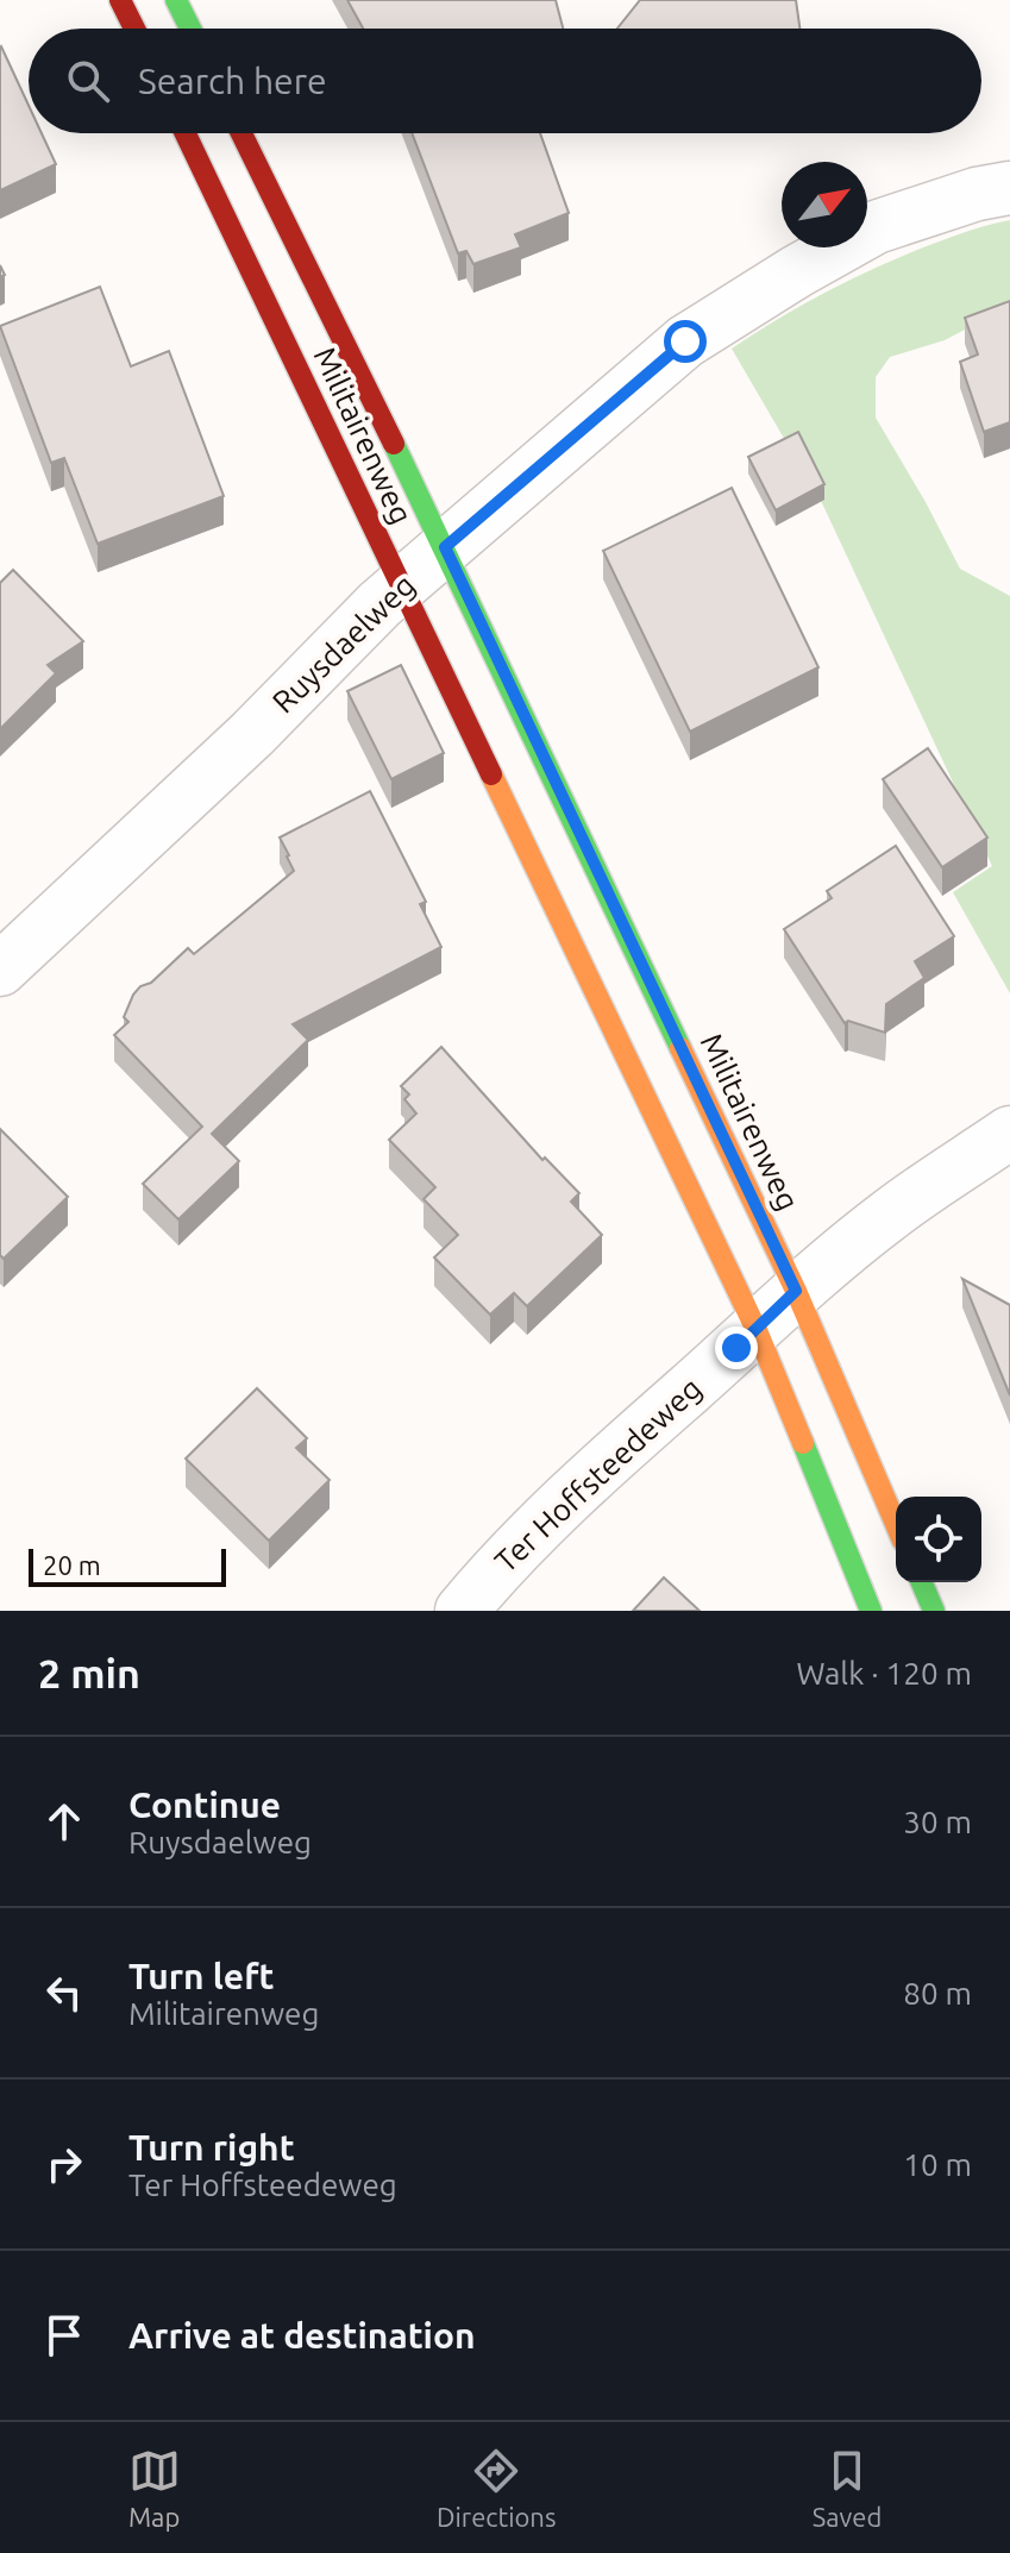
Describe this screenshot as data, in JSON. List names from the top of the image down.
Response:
{
  "streets": {
    "main road": ["Militairenweg"],
    "street": ["Ruysdaelweg", "Ter Hoffsteedeweg"]
  },
  "crossings": [
    ["Militairenweg", "Ruysdaelweg"],
    ["Militairenweg", "Ter Hoffsteedeweg"]
  ],
  "scale_bar": "20 m",
  "north": "top right",
  "page": {
    "search": "Search here",
    "scale": "20 m",
    "heading": ["2 min", "Walk · 120 m"],
    "list": [
      ["Continue", "Ruysdaelweg", "30 m"],
      ["Turn left", "Militairenweg", "80 m"],
      ["Turn right", "Ter Hoffsteedeweg", "10 m"],
      "Arrive at destination"
    ],
    "nav": ["Map", "Directions", "Saved"]
  }
}
